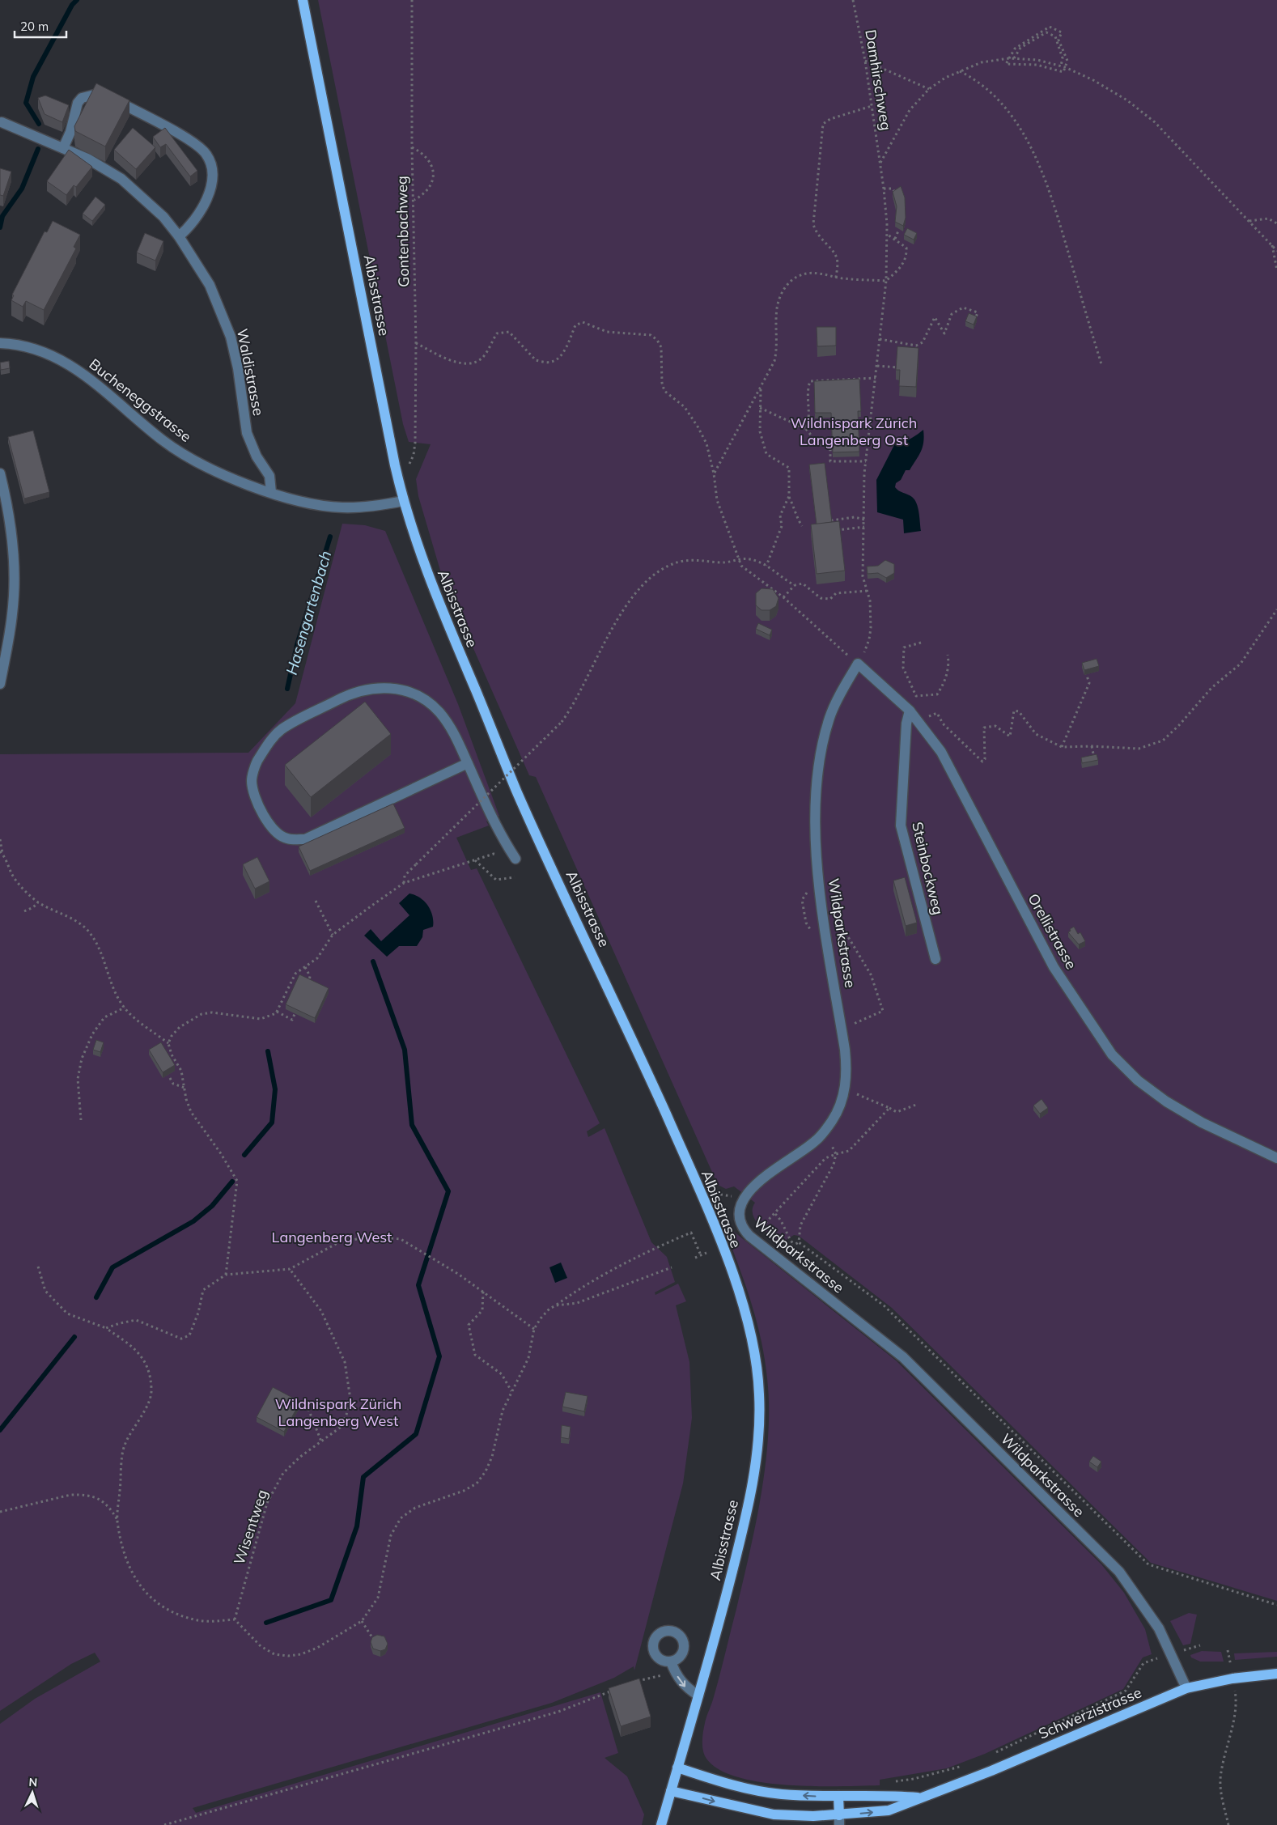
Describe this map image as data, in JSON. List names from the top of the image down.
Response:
{
  "streets": {
    "main road": ["Albisstrasse", "Schwerzistrasse"],
    "street": [
      "Waldistrasse",
      "Bucheneggstrasse",
      "Steinbockweg",
      "Orellistrasse",
      "Wildparkstrasse"
    ],
    "path": ["Damhirschweg", "Gontenbachweg", "Wisentweg"]
  },
  "crossings": [
    ["Damhirschweg", "Orellistrasse"],
    ["Damhirschweg", "Wildparkstrasse"],
    ["Albisstrasse", "Bucheneggstrasse"],
    ["Albisstrasse", "Schwerzistrasse"],
    ["Waldistrasse", "Bucheneggstrasse"],
    ["Steinbockweg", "Orellistrasse"],
    ["Orellistrasse", "Wildparkstrasse"],
    ["Wildparkstrasse", "Schwerzistrasse"]
  ],
  "water": ["Hasengartenbach"],
  "parks": ["Wildnispark Zürich Langenberg Ost", "Langenberg West", "Wildnispark Zürich Langenberg West"],
  "scale_bar": "20 m",
  "north": "top"
}
